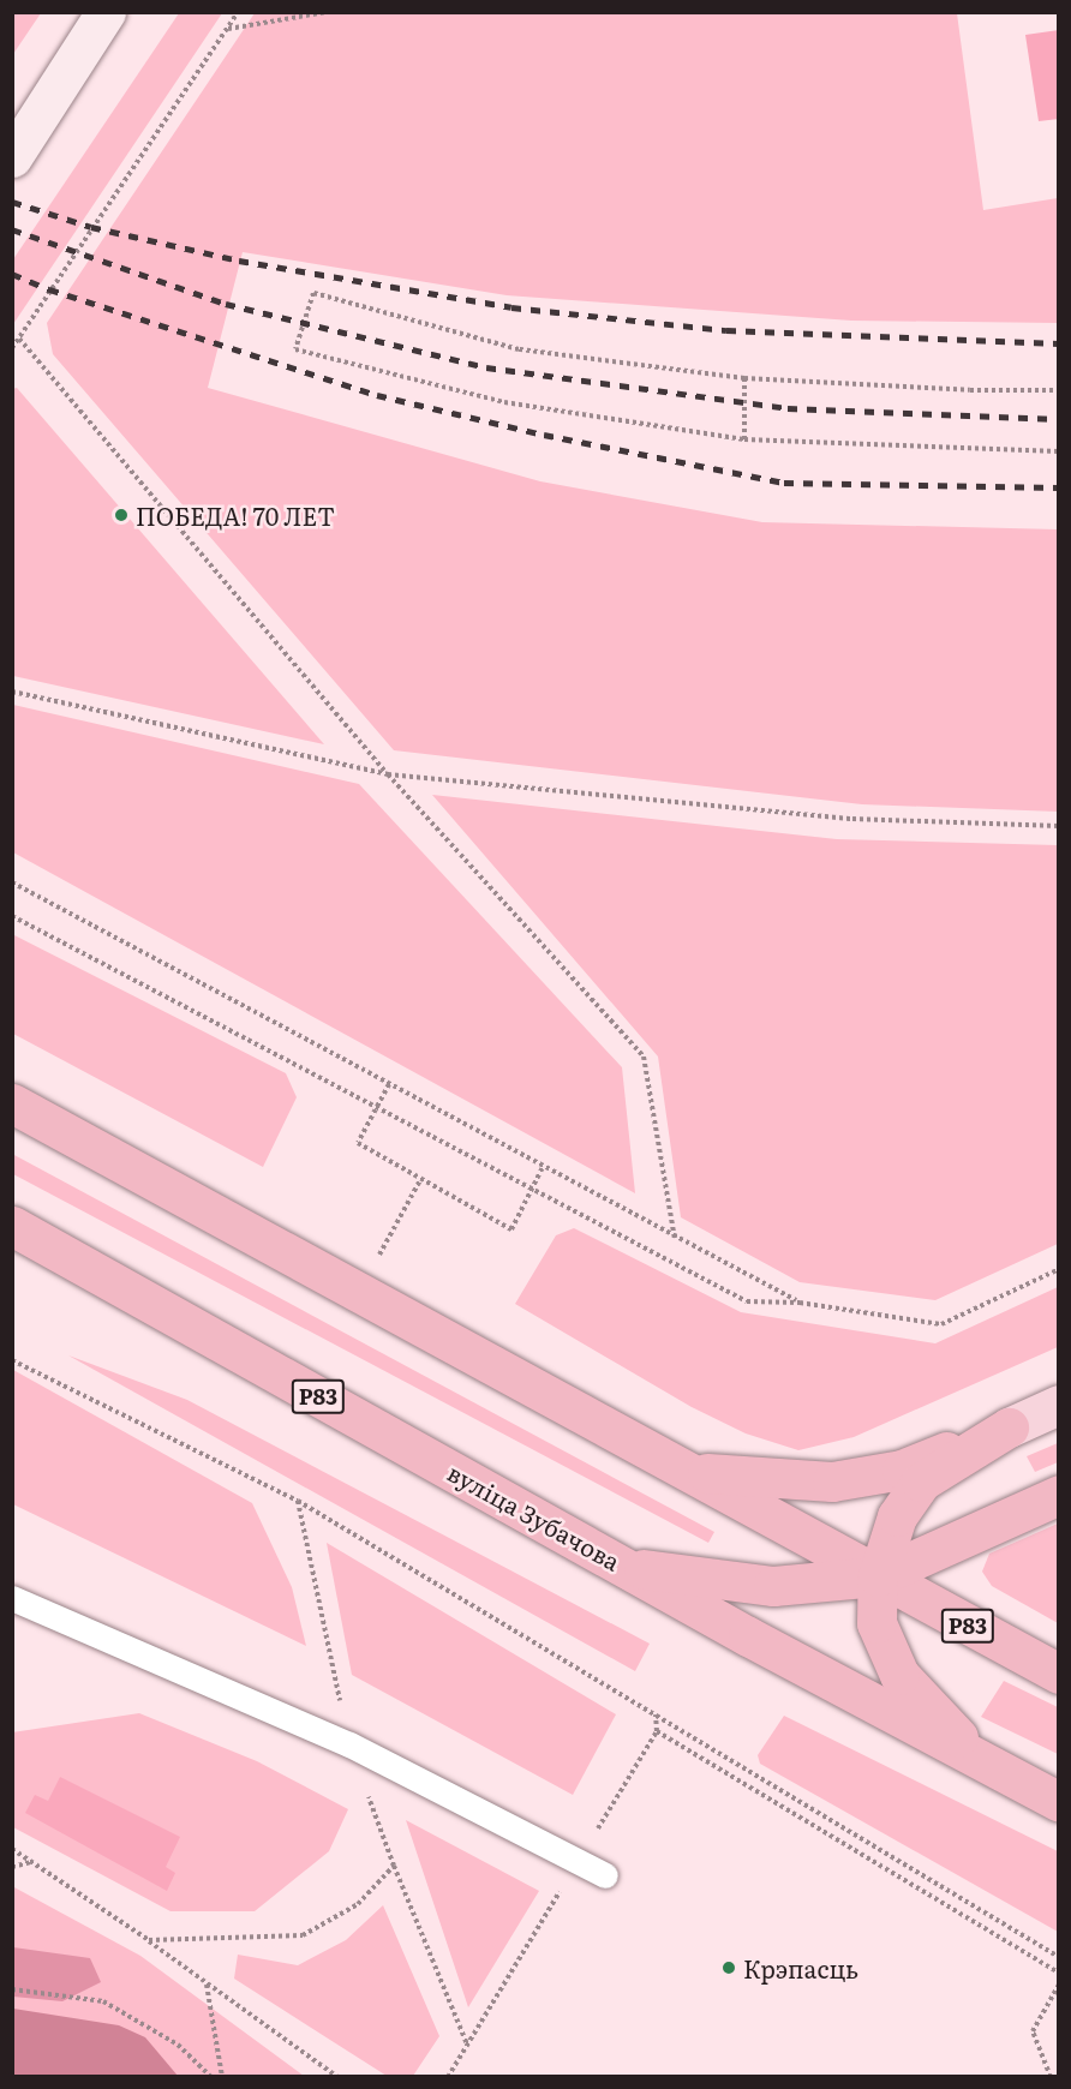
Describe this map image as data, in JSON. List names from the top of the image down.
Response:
{
  "streets": {
    "highway": ["Р83", "вуліца Зубачова"]
  },
  "places": ["ПОБЕДА! 70 ЛЕТ", "Крэпасць"]
}
